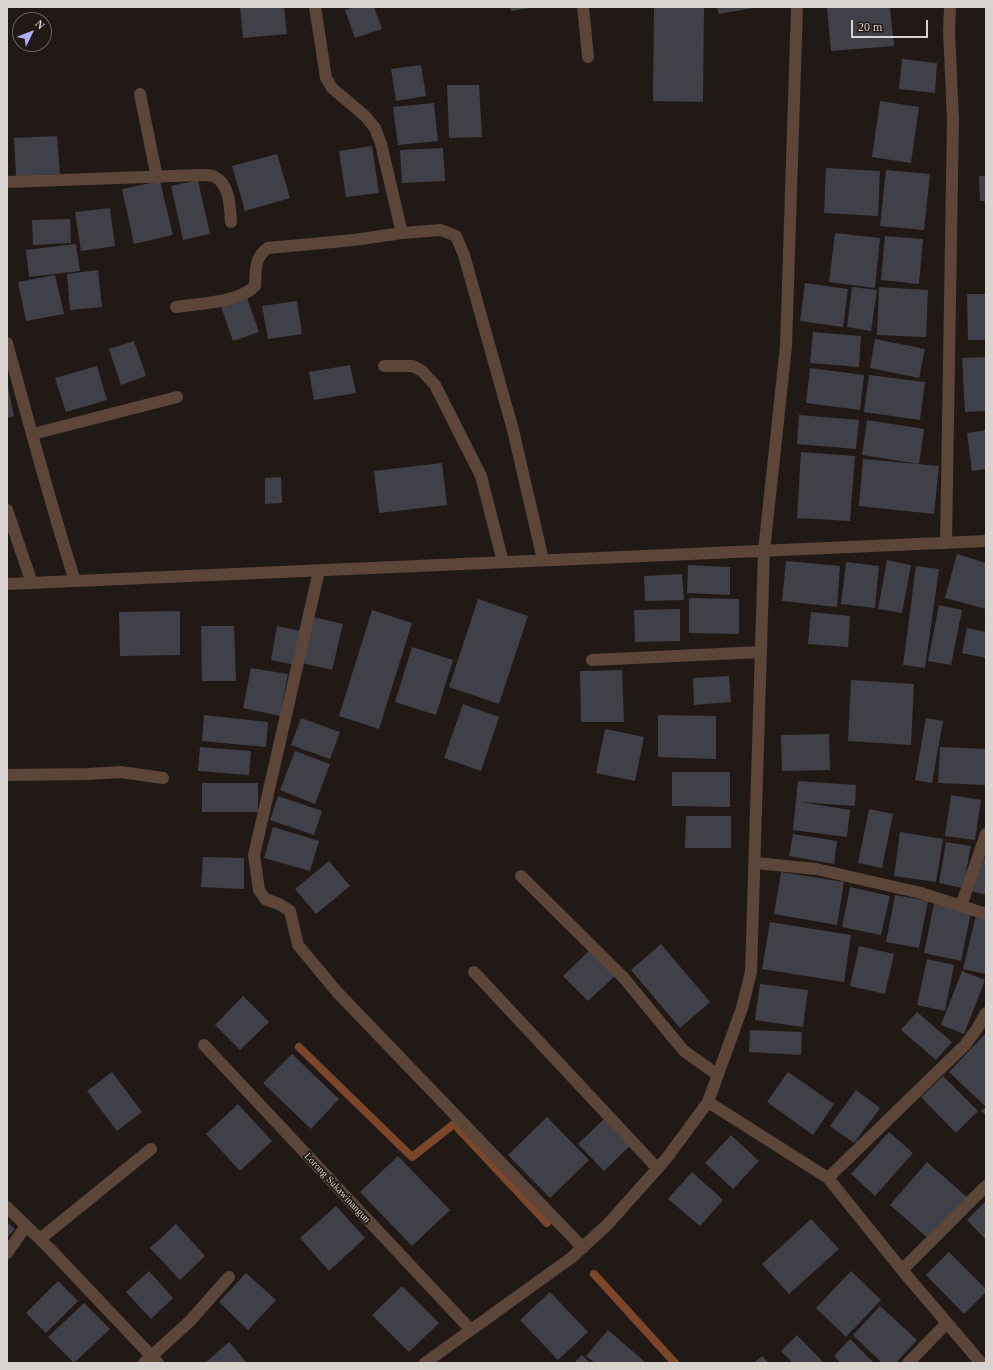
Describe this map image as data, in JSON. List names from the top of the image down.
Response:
{
  "streets": {
    "street": ["Lorong Sukawinangun"]
  },
  "scale_bar": "20 m",
  "north": "top right"
}
